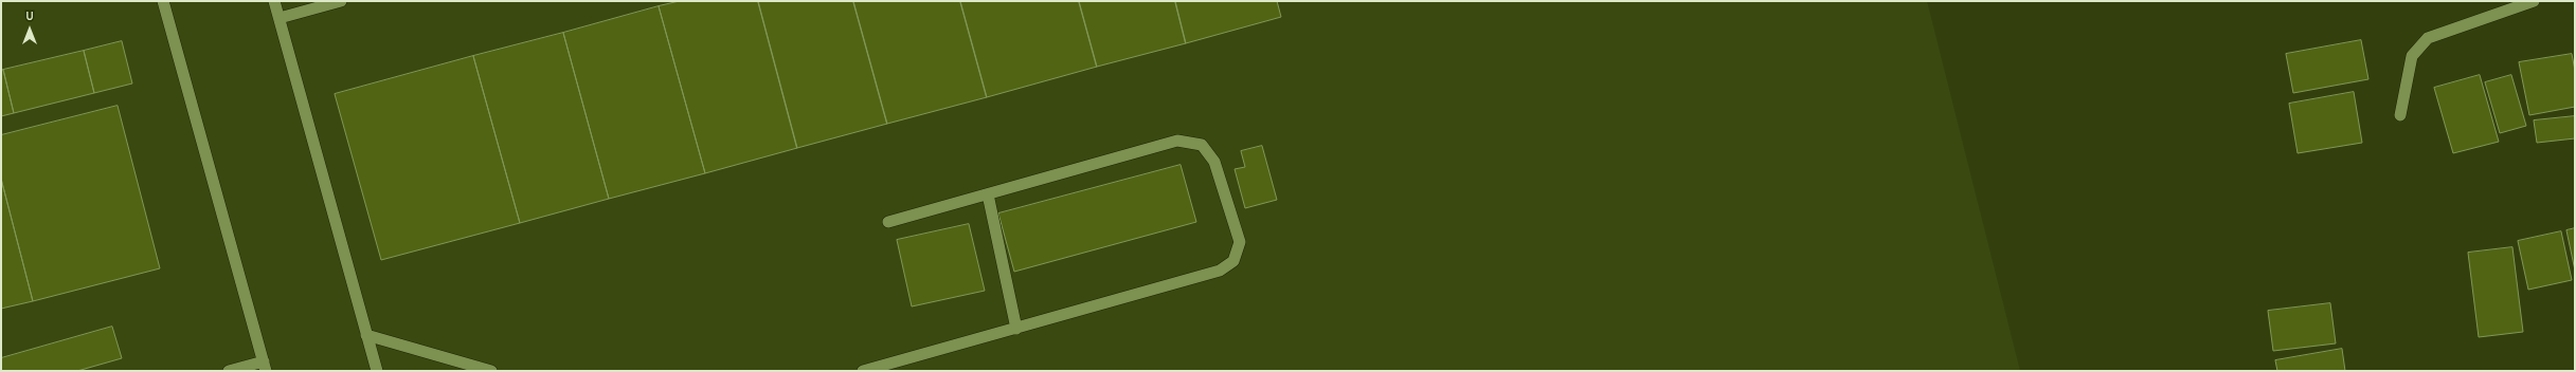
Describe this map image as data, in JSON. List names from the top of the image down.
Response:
{
  "north": "top"
}
